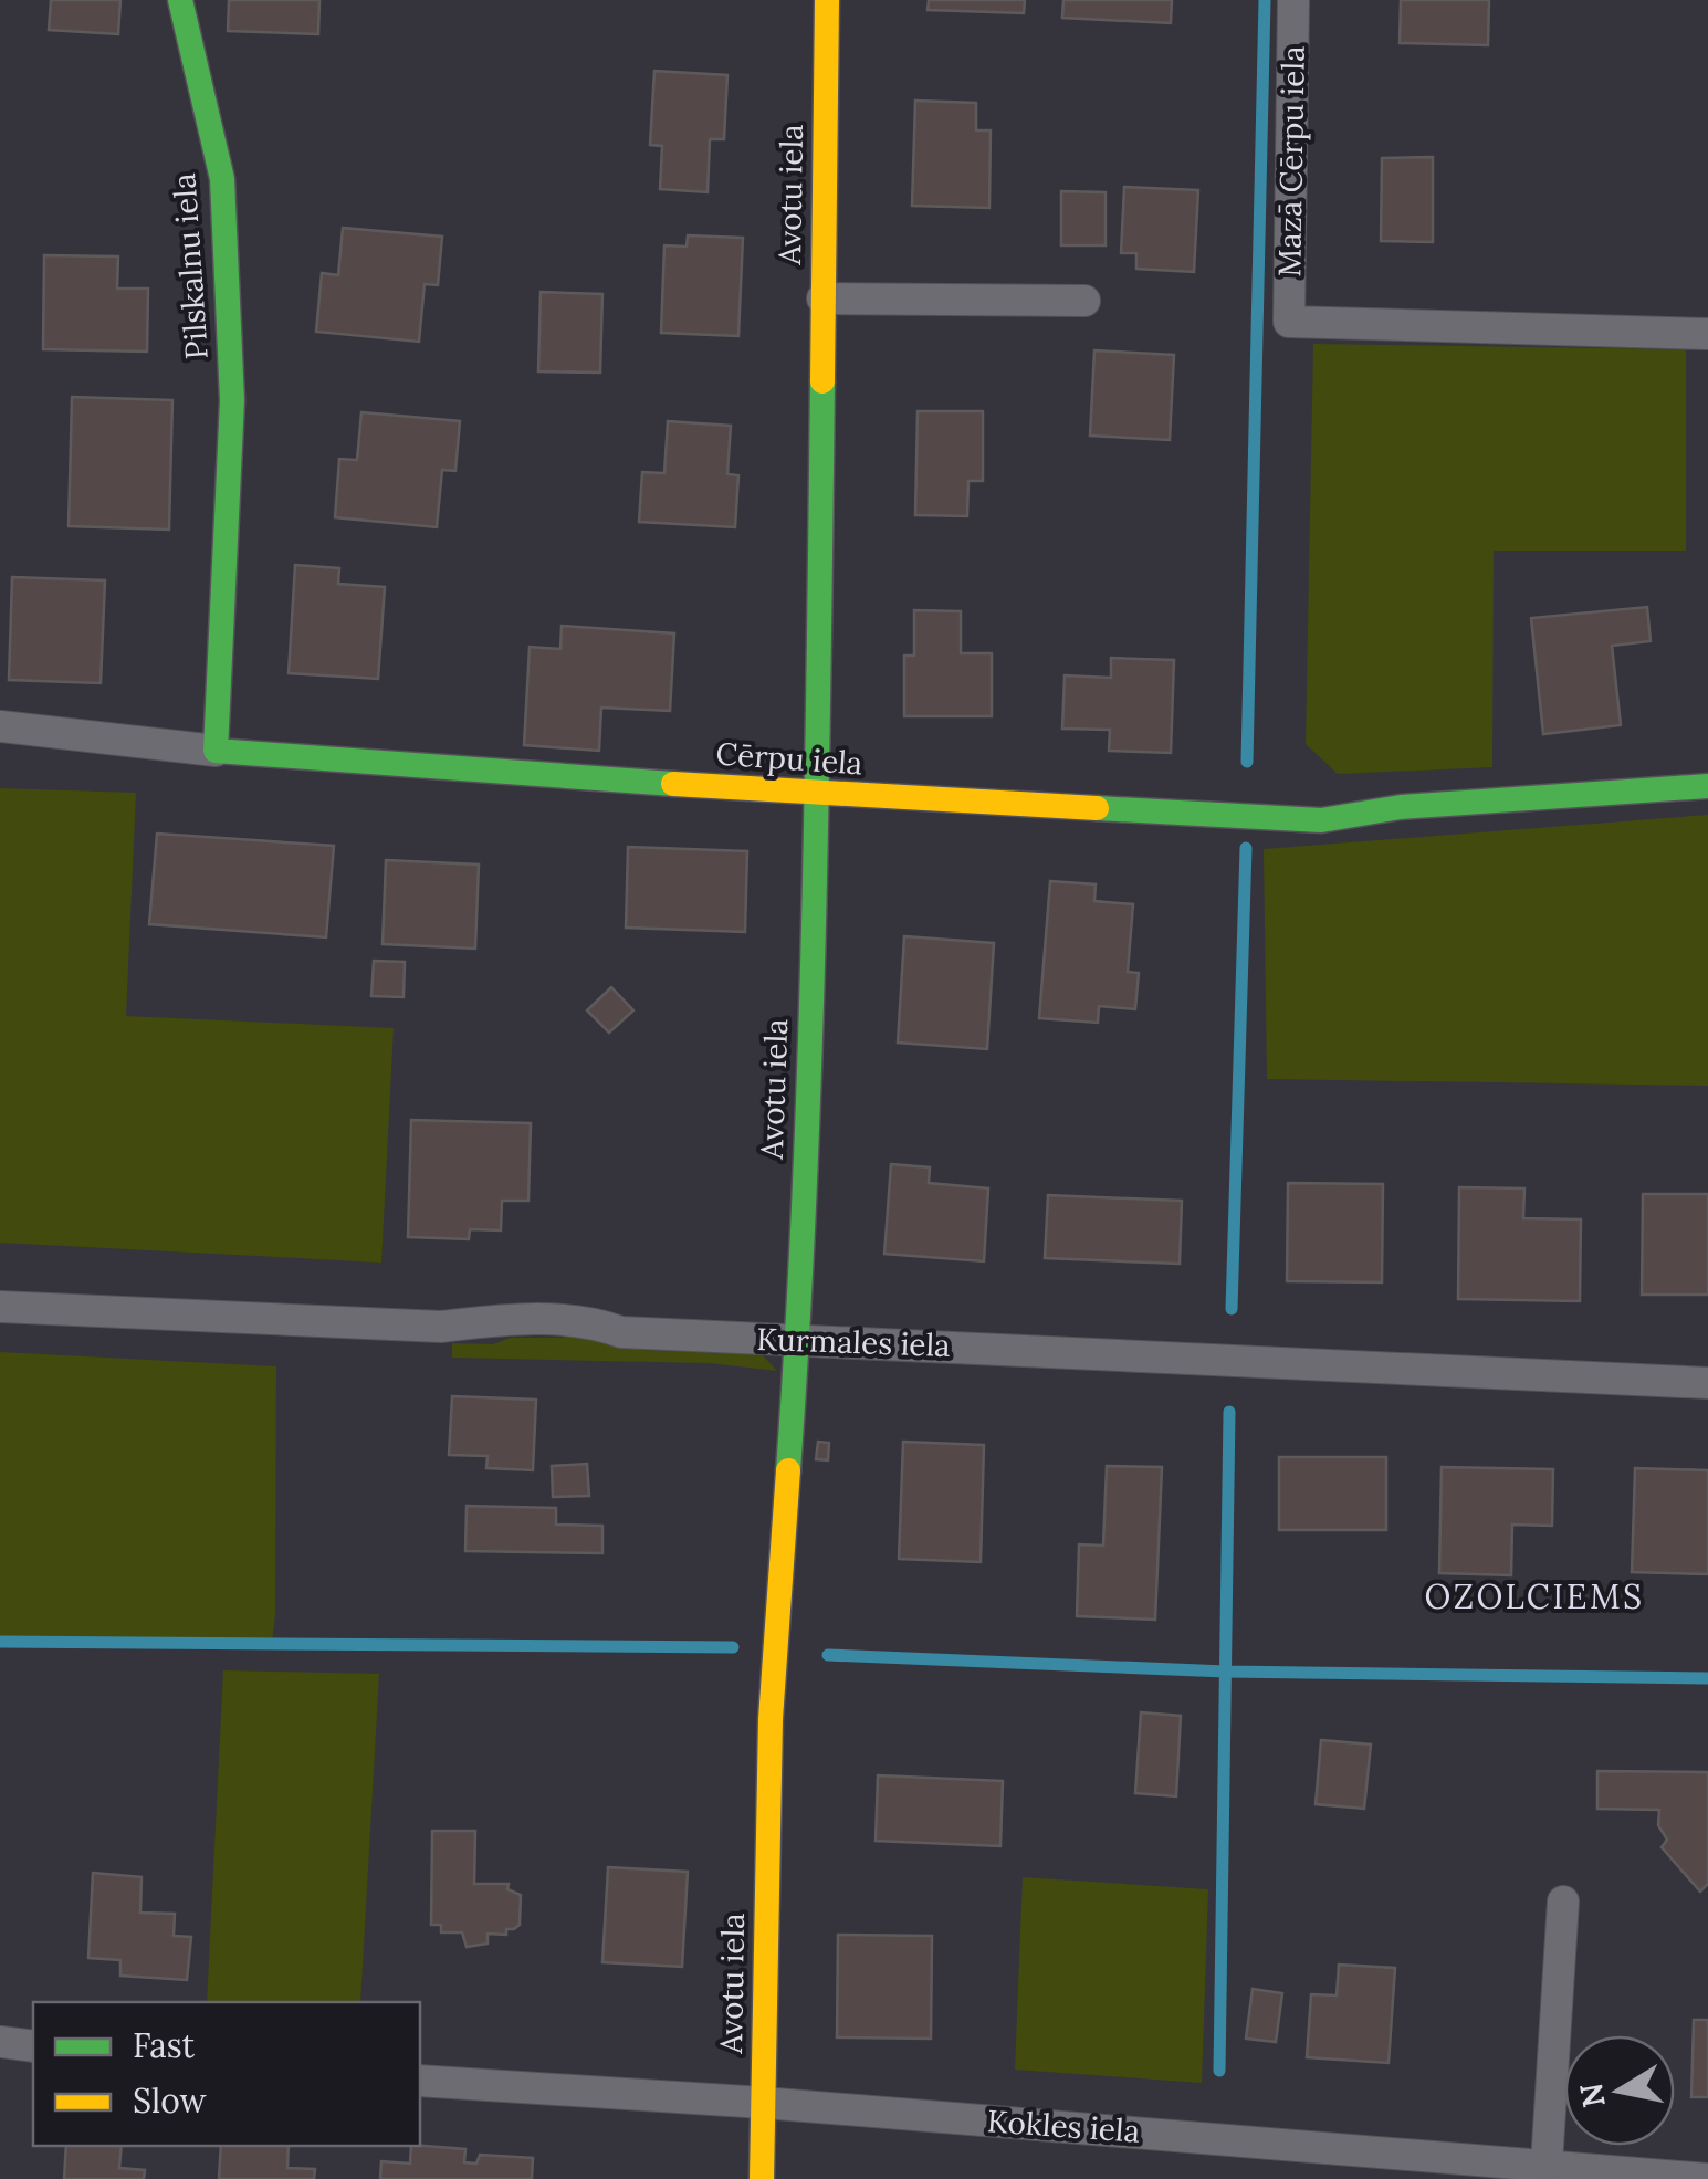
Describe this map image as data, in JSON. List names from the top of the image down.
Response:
{
  "streets": {
    "street": [
      "Mazā Cērpu iela",
      "Avotu iela",
      "Pilskalnu iela",
      "Cērpu iela",
      "Kurmales iela",
      "Kokles iela"
    ]
  },
  "crossings": [
    ["Avotu iela", "Cērpu iela"],
    ["Avotu iela", "Kurmales iela"],
    ["Avotu iela", "Kokles iela"],
    ["Pilskalnu iela", "Cērpu iela"]
  ],
  "districts": ["OZOLCIEMS"],
  "legend": ["Fast", "Slow"],
  "north": "left"
}
